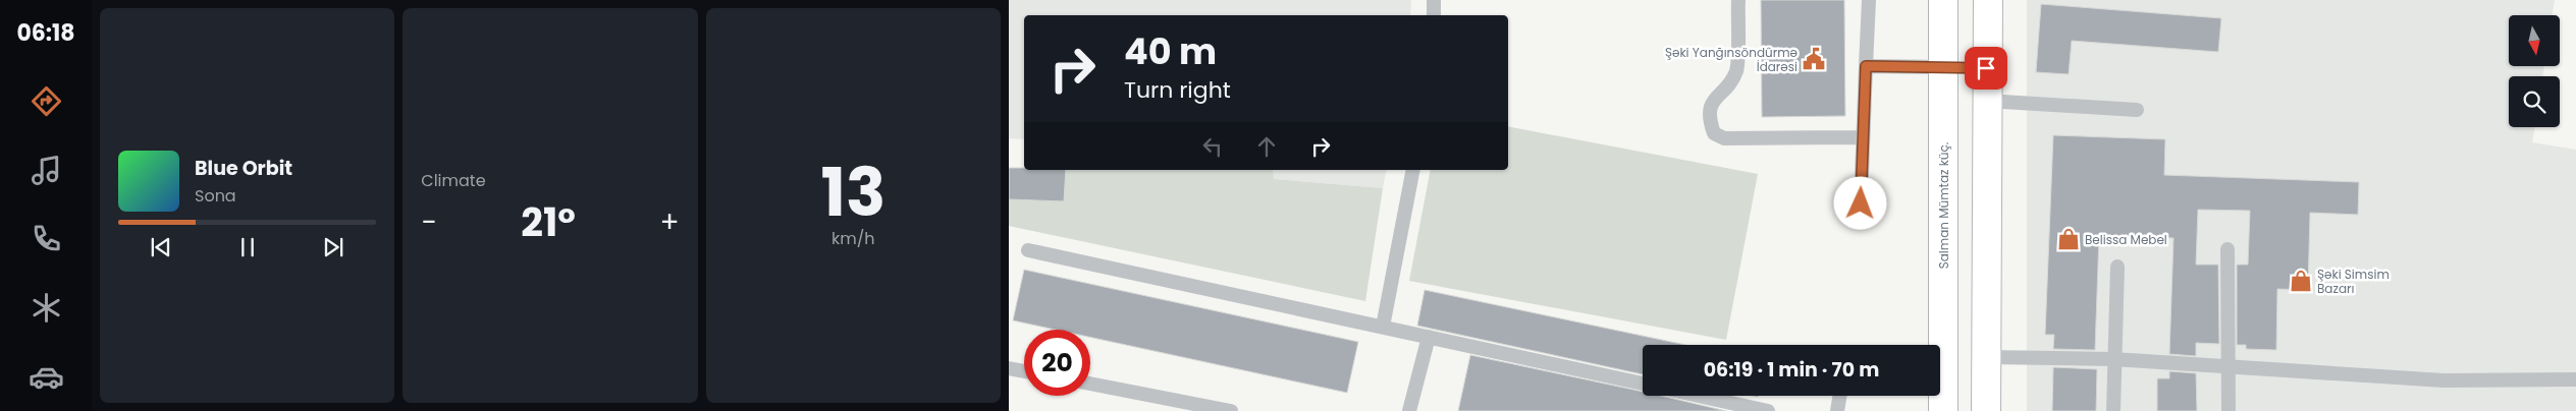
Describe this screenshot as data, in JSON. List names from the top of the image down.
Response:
{
  "streets": {
    "highway": ["Salman Mümtaz küç."]
  },
  "places": {
    "public building": ["Şəki Yanğınsöndürmə İdarəsi"],
    "shop": ["Belissa Mebel", "Şəki Simsim Bazarı"]
  },
  "north": "bottom",
  "page": {
    "tabs": "06:18",
    "tile": [
      "Climate",
      ["13", "km/h"]
    ],
    "turn": ["40 m", "Turn right"],
    "song": ["Blue Orbit", "Sona"],
    "heat": ["−", "21°", "+"],
    "limit": "20",
    "trip": "06:19 · 1 min · 70 m"
  }
}
